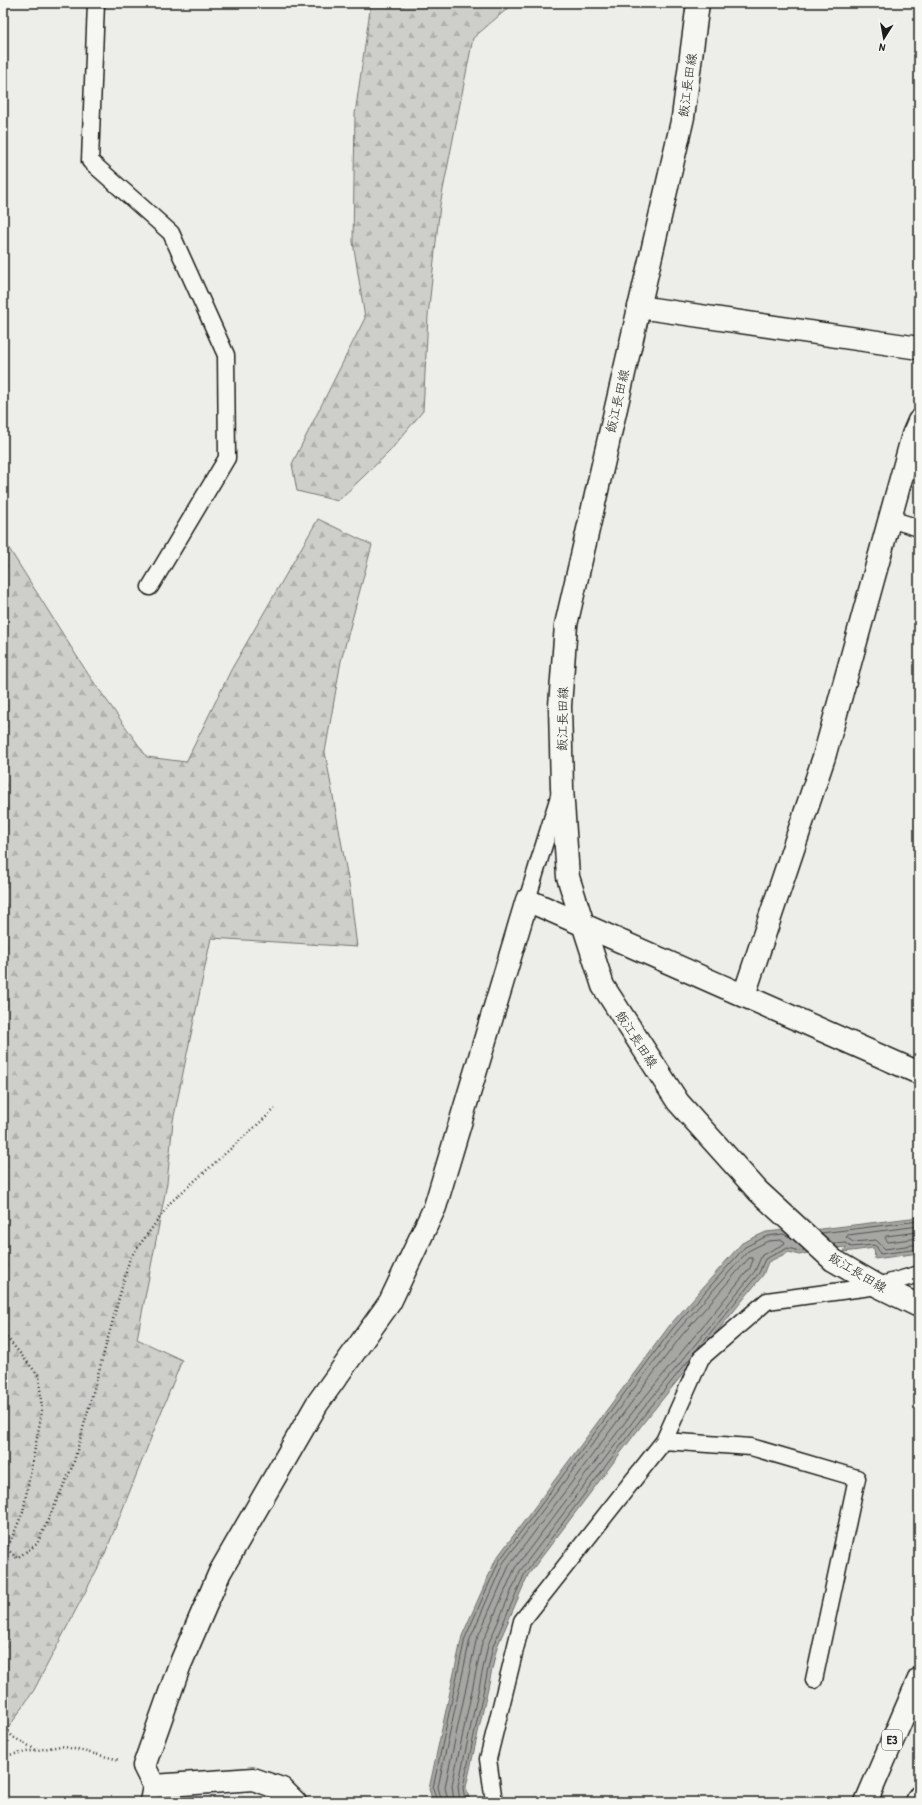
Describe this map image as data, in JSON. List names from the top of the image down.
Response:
{
  "streets": {
    "main road": ["飯江長田線", "E3"]
  },
  "north": "bottom"
}
